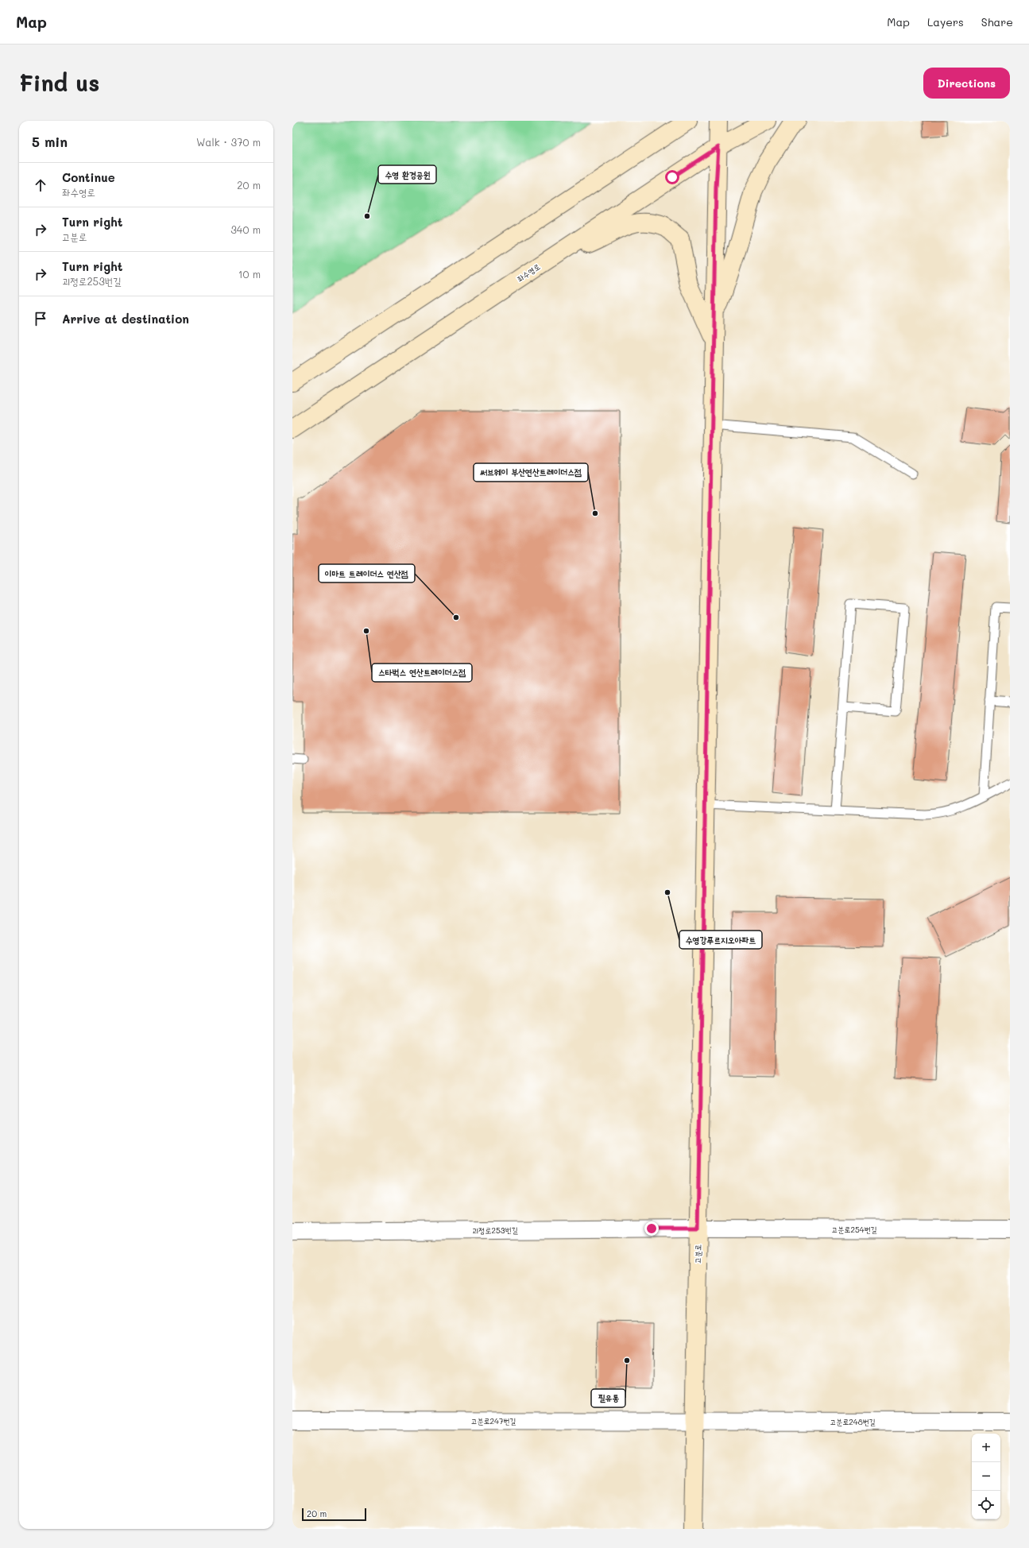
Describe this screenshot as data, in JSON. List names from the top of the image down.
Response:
{
  "streets": {
    "main road": ["좌수영로", "고분로"],
    "street": [
      "고분로254번길",
      "괴정로253번길",
      "고분로247번길",
      "고분로248번길"
    ]
  },
  "crossings": [
    ["좌수영로", "고분로"],
    ["고분로254번길", "괴정로253번길"],
    ["고분로254번길", "고분로"],
    ["괴정로253번길", "고분로"],
    ["고분로", "고분로247번길"],
    ["고분로", "고분로248번길"],
    ["고분로247번길", "고분로248번길"]
  ],
  "places": [
    "수영 환경공원",
    "써브웨이 부산연산트레이더스점",
    "이마트 트레이더스 연산점",
    "스타벅스 연산트레이더스점",
    "수영강푸르지오아파트",
    "필유통"
  ],
  "scale_bar": "20 m",
  "page": {
    "header": "Map",
    "nav": ["Map", "Layers", "Share"],
    "buttons": "Directions",
    "title": "Find us",
    "heading": ["5 min", "Walk · 370 m"],
    "list": [
      ["Continue", "좌수영로", "20 m"],
      ["Turn right", "고분로", "340 m"],
      ["Turn right", "괴정로253번길", "10 m"],
      "Arrive at destination"
    ],
    "map_buttons": ["+", "−"],
    "scale": "20 m"
  }
}
